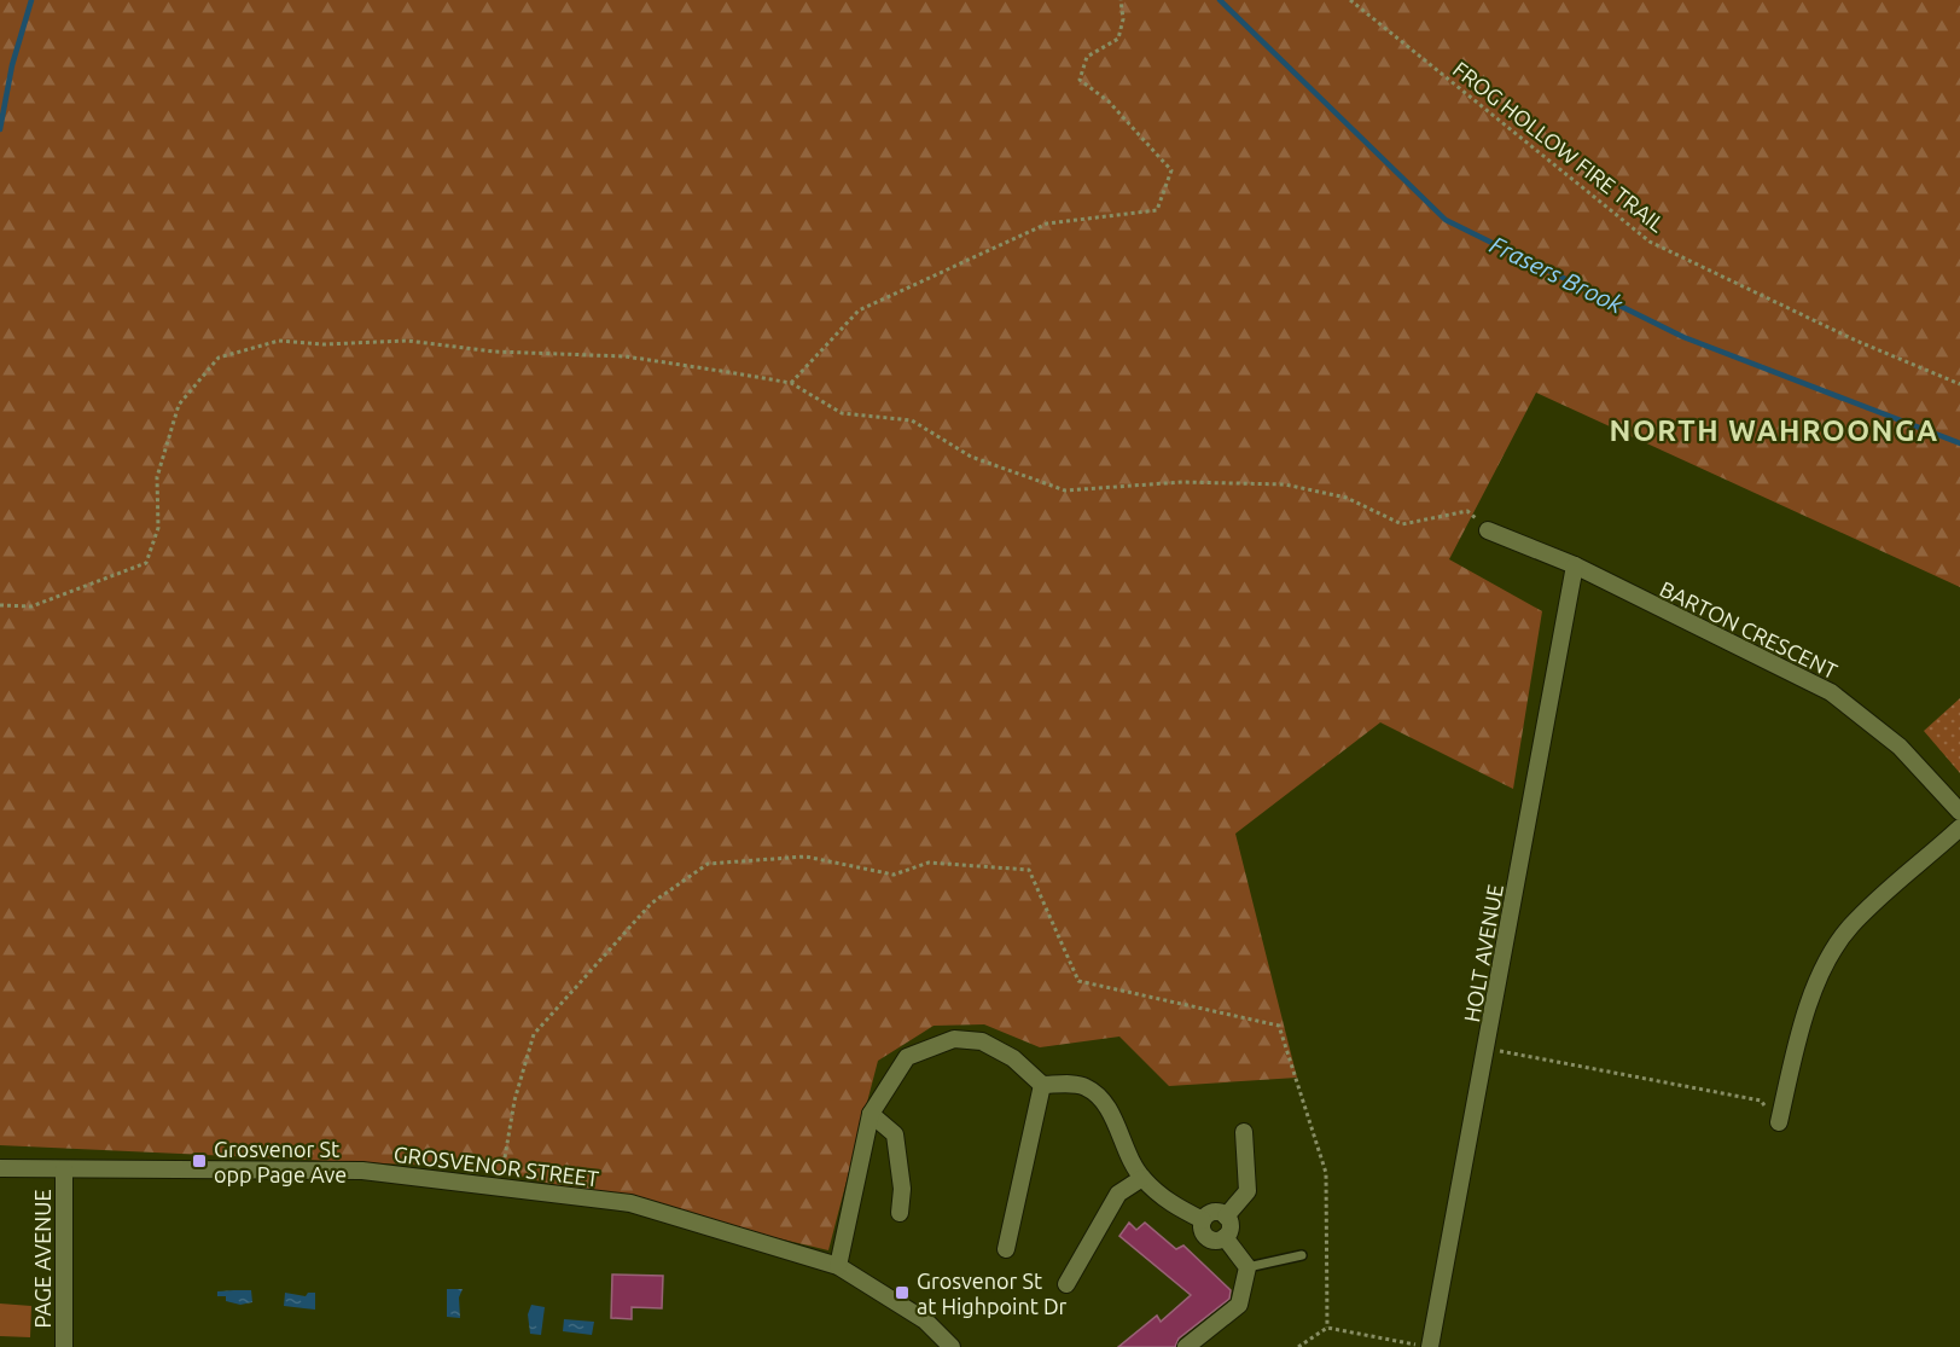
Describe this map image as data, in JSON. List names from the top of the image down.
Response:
{
  "streets": {
    "street": [
      "BARTON CRESCENT",
      "HOLT AVENUE",
      "GROSVENOR STREET",
      "PAGE AVENUE"
    ],
    "path": ["FROG HOLLOW FIRE TRAIL"]
  },
  "crossings": [
    ["BARTON CRESCENT", "HOLT AVENUE"],
    ["GROSVENOR STREET", "PAGE AVENUE"]
  ],
  "districts": ["NORTH WAHROONGA"],
  "water": ["Frasers Brook"],
  "places": {
    "transit": ["Grosvenor St opp Page Ave", "Grosvenor St at Highpoint Dr"]
  }
}
